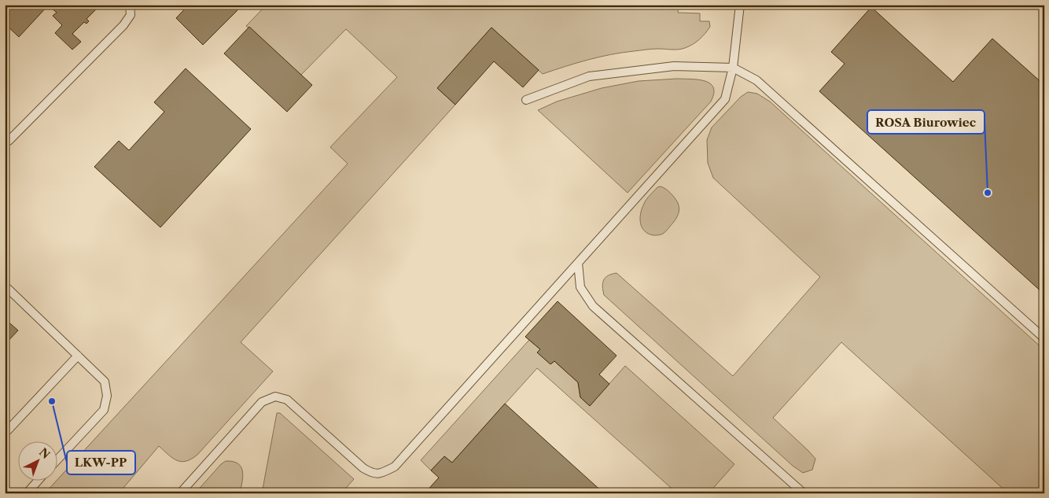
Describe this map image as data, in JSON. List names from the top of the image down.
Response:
{
  "places": ["ROSA Biurowiec", "LKW-PP"],
  "north": "top right"
}
